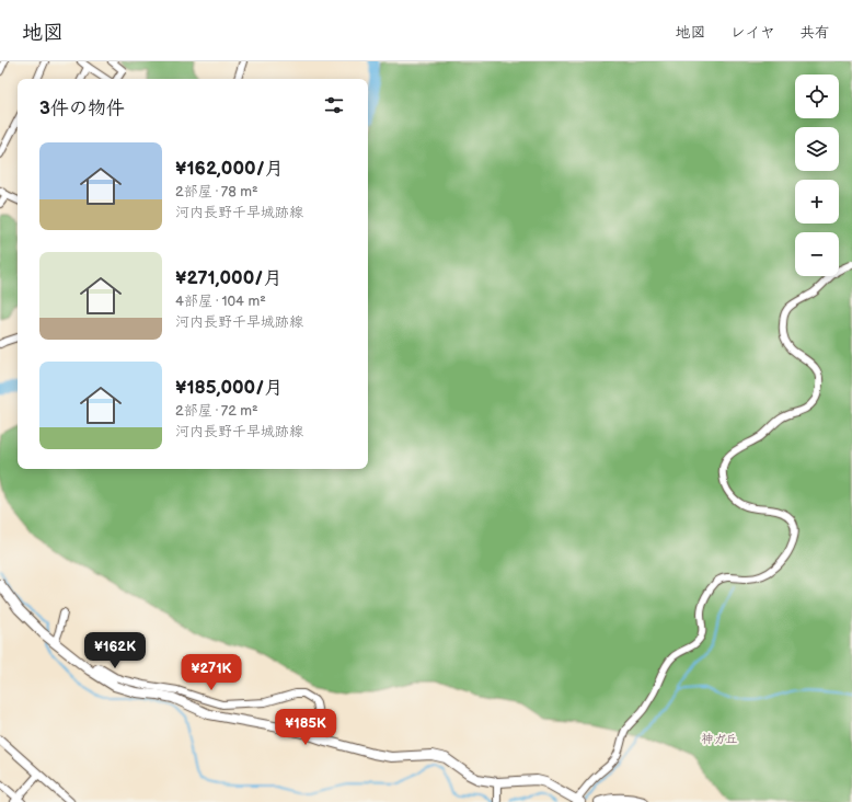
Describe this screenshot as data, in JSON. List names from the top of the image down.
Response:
{
  "districts": ["神ガ丘"],
  "page": {
    "header": "地図",
    "nav": ["地図", "レイヤ", "共有"],
    "map_buttons": ["+", "−"],
    "heading": "3件の物件",
    "list": [
      {
        "name": "¥162,000/月",
        "note": "2部屋 · 78 m² · 河内長野千早城跡線"
      },
      {
        "name": "¥271,000/月",
        "note": "4部屋 · 104 m² · 河内長野千早城跡線"
      },
      {
        "name": "¥185,000/月",
        "note": "2部屋 · 72 m² · 河内長野千早城跡線"
      }
    ],
    "price": ["¥162K", "¥271K", "¥185K"]
  }
}
